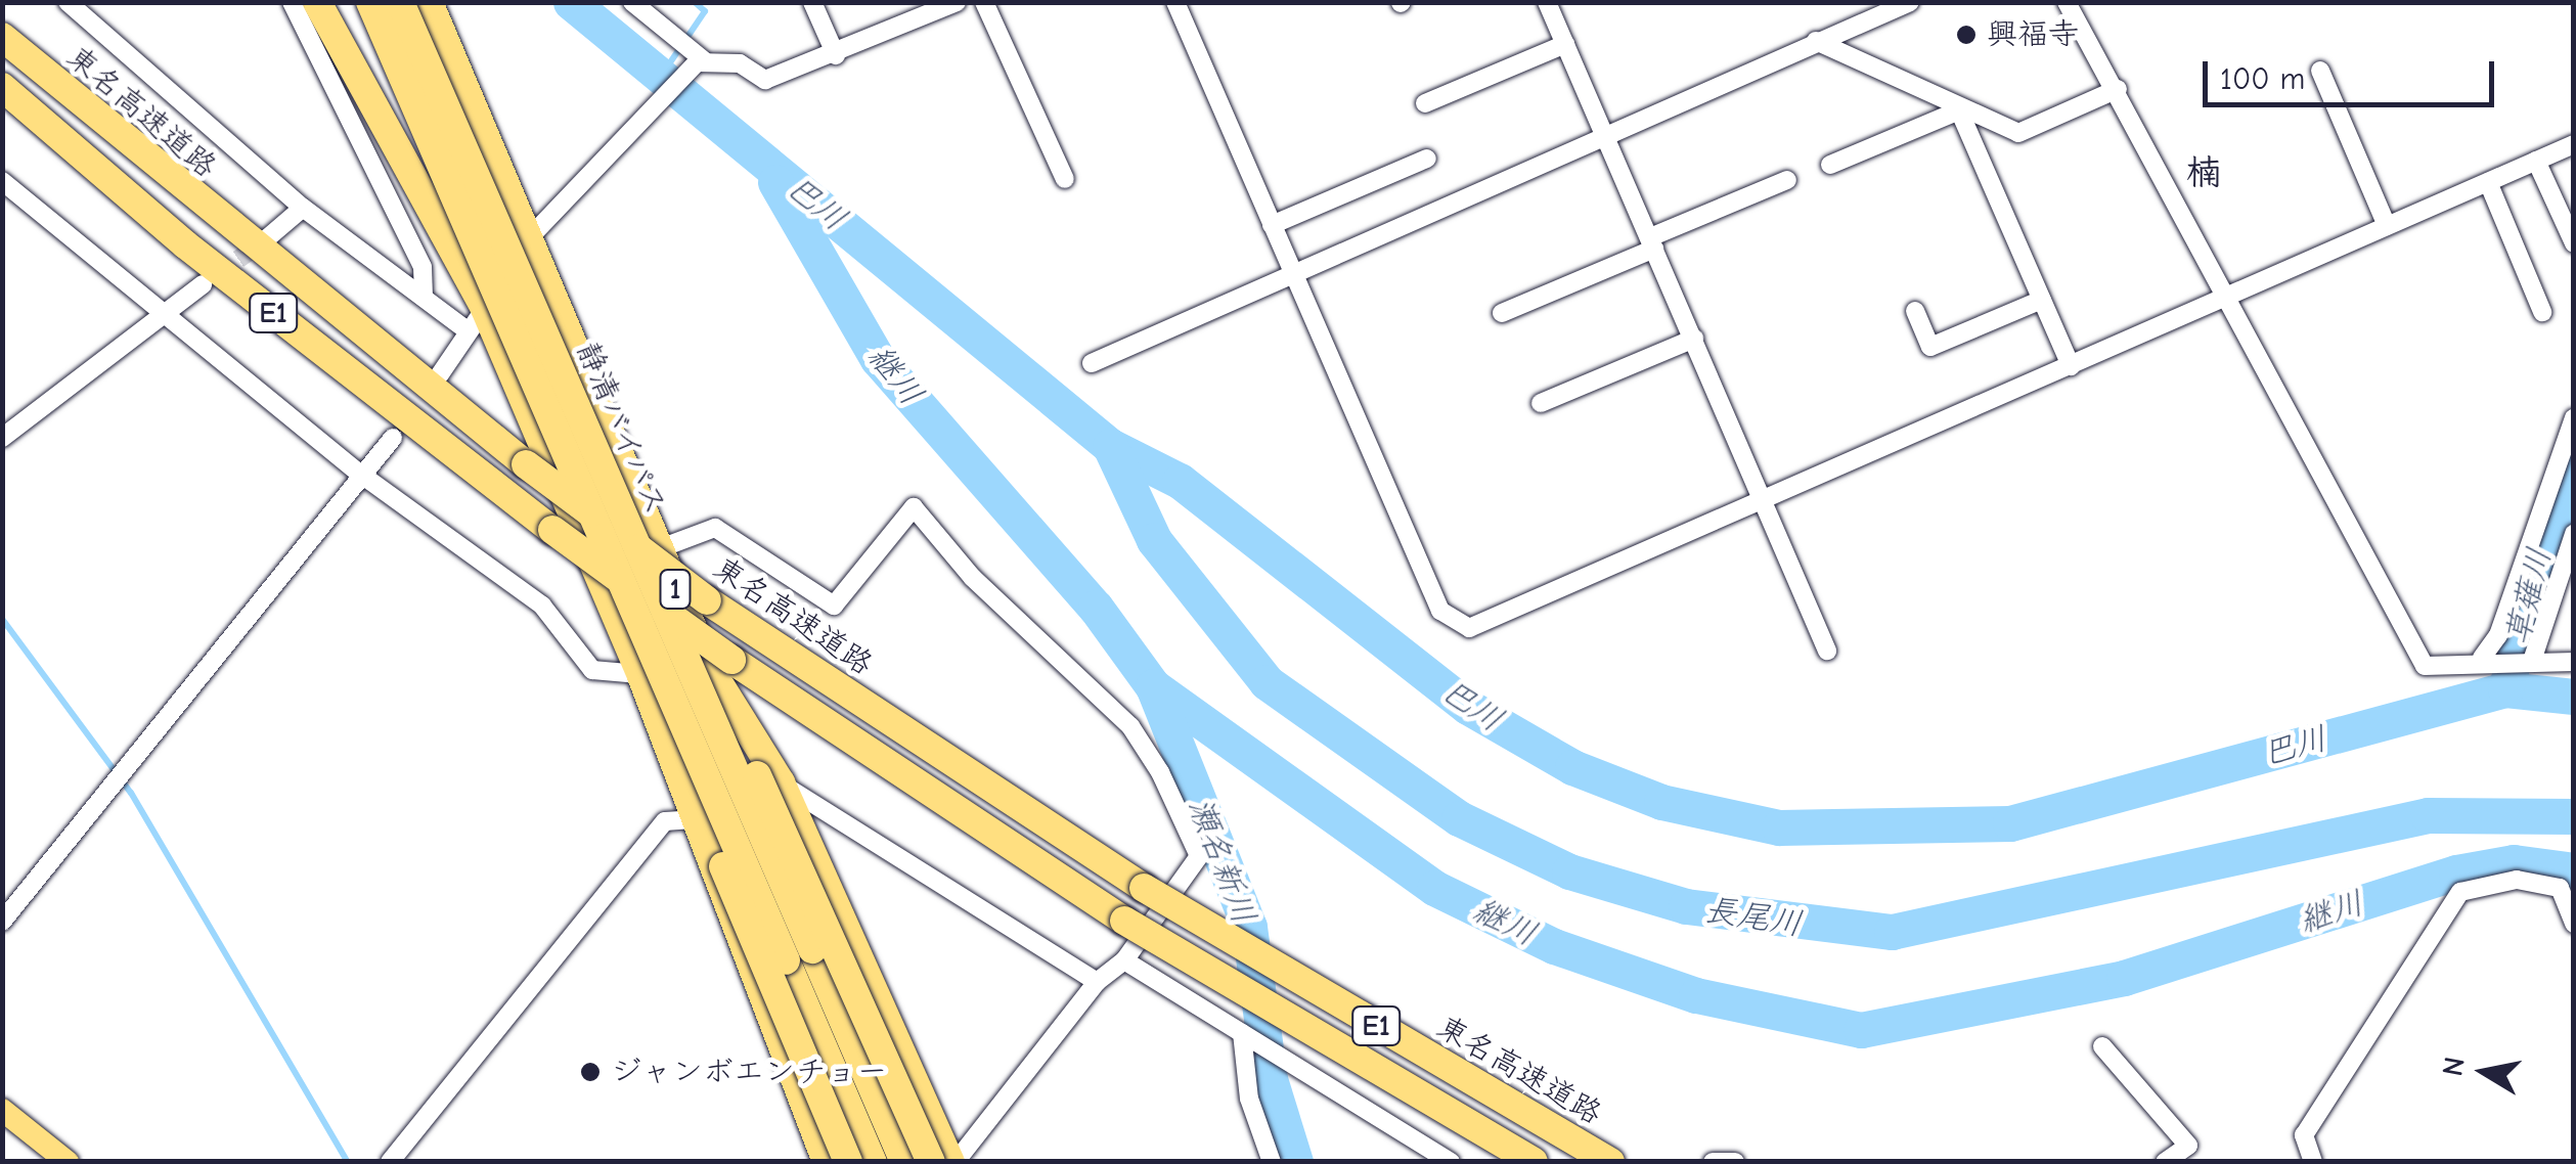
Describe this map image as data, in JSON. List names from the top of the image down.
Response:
{
  "streets": {
    "highway": [
      "東名高速道路",
      "E1",
      "静清バイパス",
      "1"
    ]
  },
  "crossings": [
    ["E1", "1"],
    ["静清バイパス", "1"]
  ],
  "districts": ["楠"],
  "water": [
    "巴川",
    "継川",
    "草薙川",
    "瀬名新川",
    "長尾川"
  ],
  "places": ["興福寺", "ジャンボエンチョー"],
  "scale_bar": "100 m",
  "north": "left"
}
